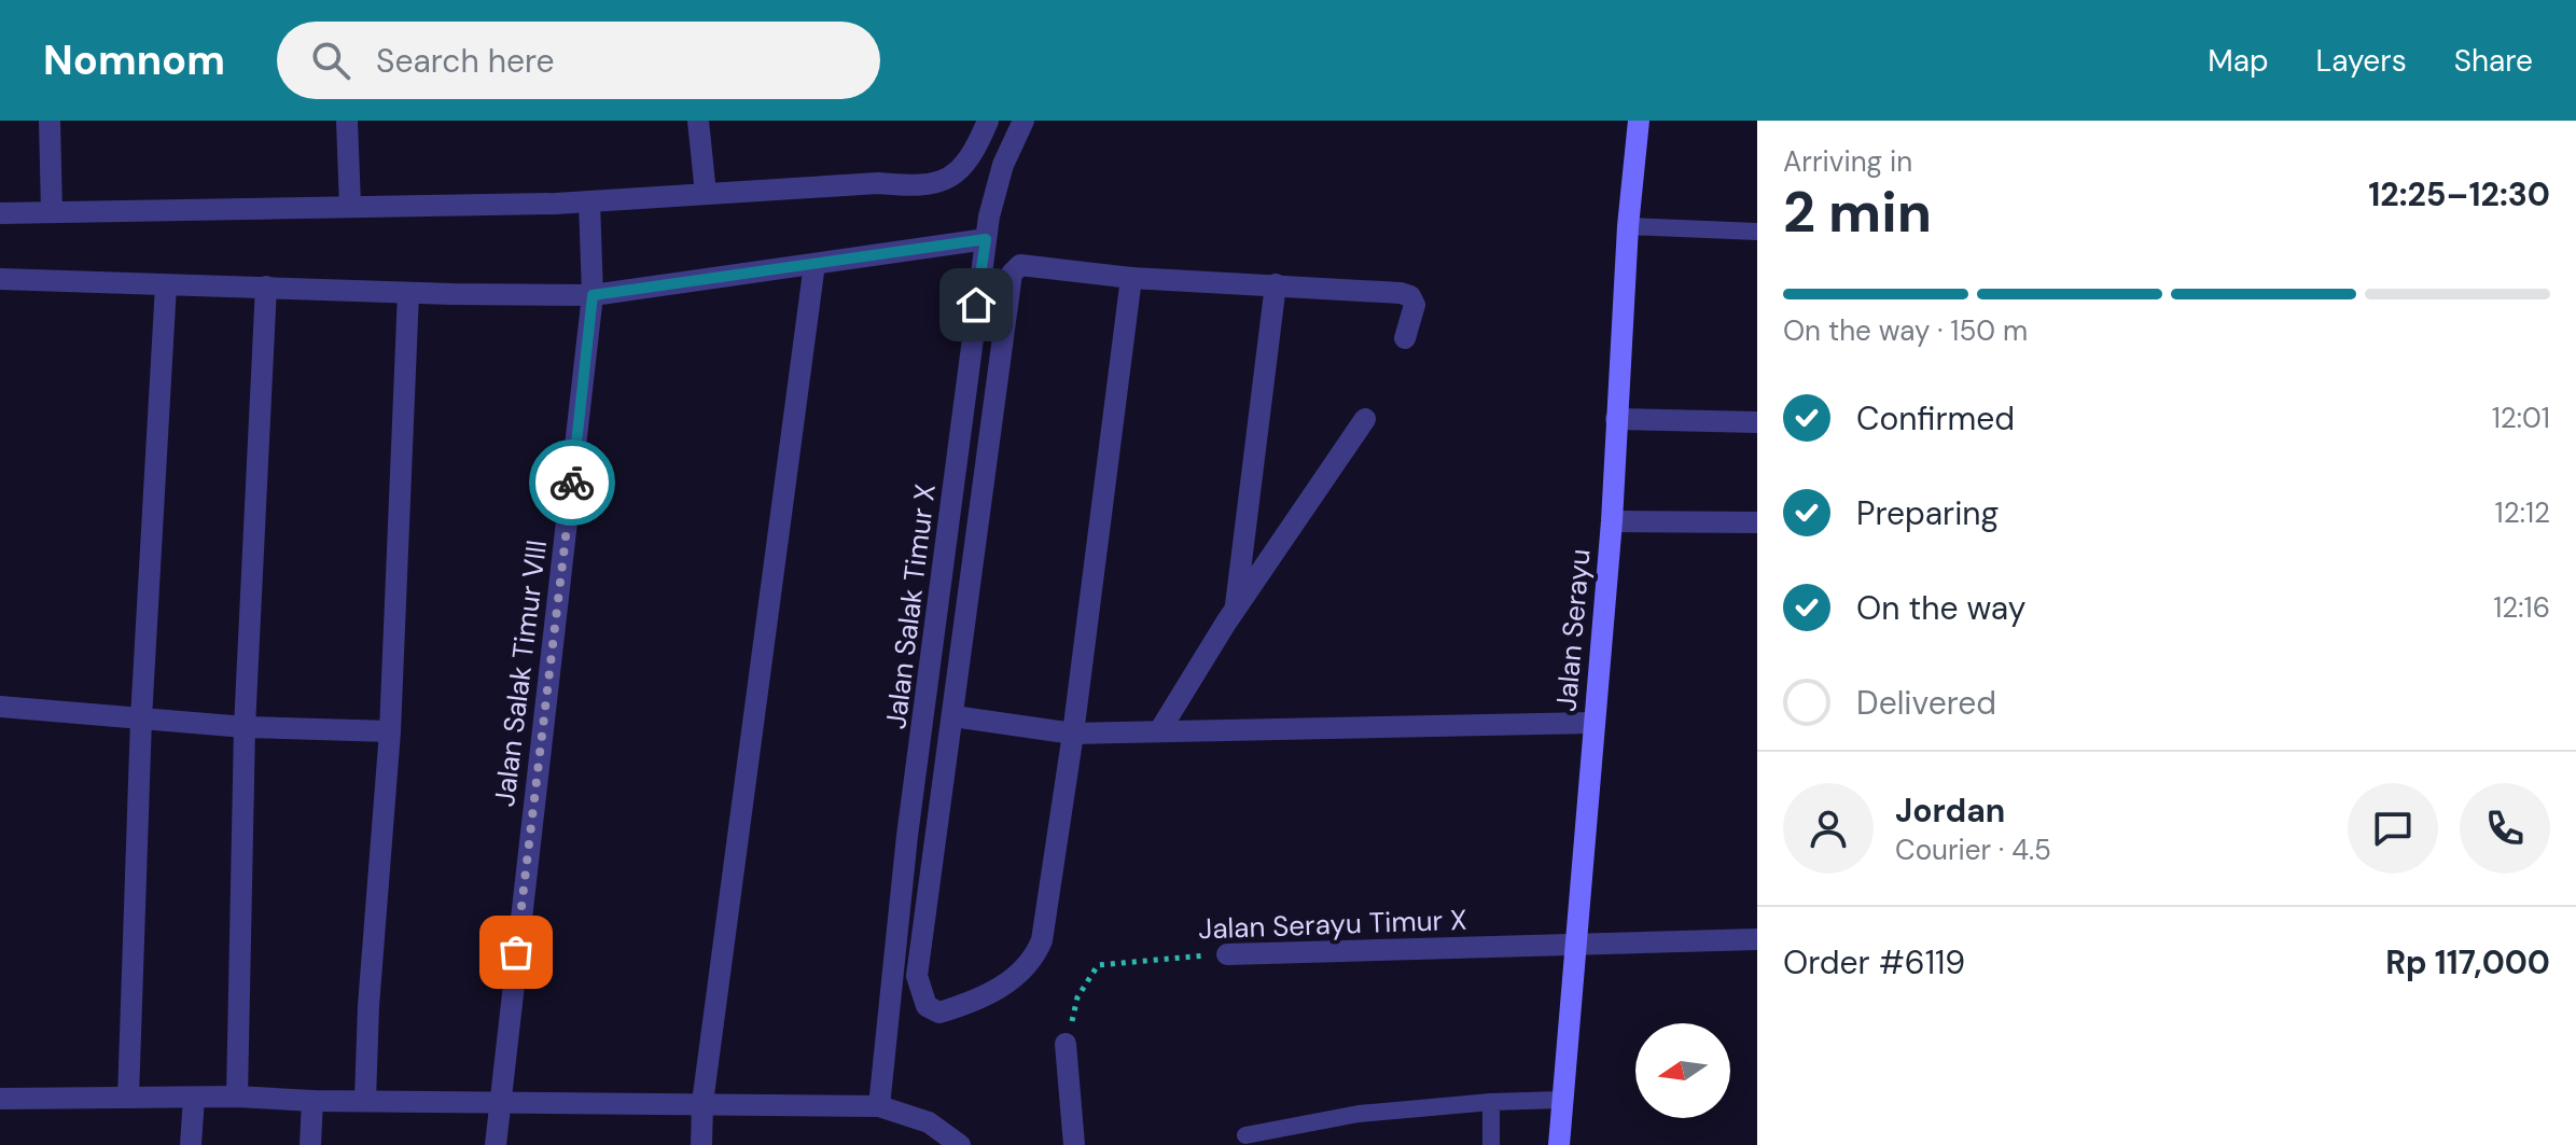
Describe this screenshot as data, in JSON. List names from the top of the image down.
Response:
{
  "streets": {
    "main road": ["Jalan Serayu"],
    "street": ["Jalan Salak Timur X", "Jalan Salak Timur VIII", "Jalan Serayu Timur X"]
  },
  "crossings": [
    ["Jalan Serayu", "Jalan Serayu Timur X"]
  ],
  "north": "left",
  "page": {
    "header": "Nomnom",
    "search": "Search here",
    "nav": ["Map", "Layers", "Share"],
    "heading": ["2 min", "Arriving in", "12:25–12:30"],
    "panel": [
      "Jordan",
      "Courier · 4.5",
      "Order #6119",
      "Rp 117,000"
    ],
    "bar": "On the way · 150 m",
    "list": [
      ["Confirmed", "12:01"],
      ["Preparing", "12:12"],
      ["On the way", "12:16"],
      "Delivered"
    ]
  }
}
